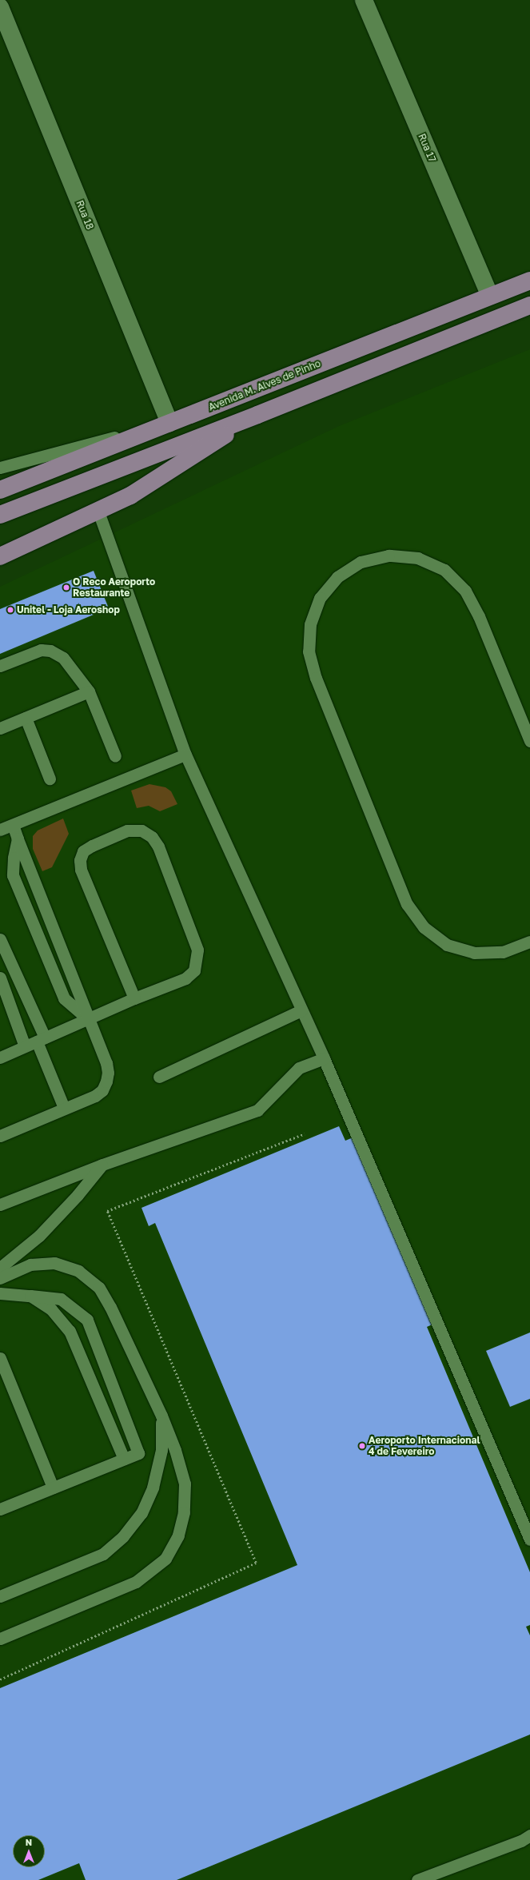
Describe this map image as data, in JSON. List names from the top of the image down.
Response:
{
  "streets": {
    "main road": ["Avenida M. Alves de Pinho"],
    "street": ["Rua 17", "Rua 18"]
  },
  "crossings": [
    ["Rua 17", "Avenida M. Alves de Pinho"],
    ["Rua 18", "Avenida M. Alves de Pinho"]
  ],
  "places": ["O Reco Aeroporto Restaurante", "Unitel - Loja Aeroshop", "Aeroporto Internacional 4 de Fevereiro"],
  "north": "top"
}
